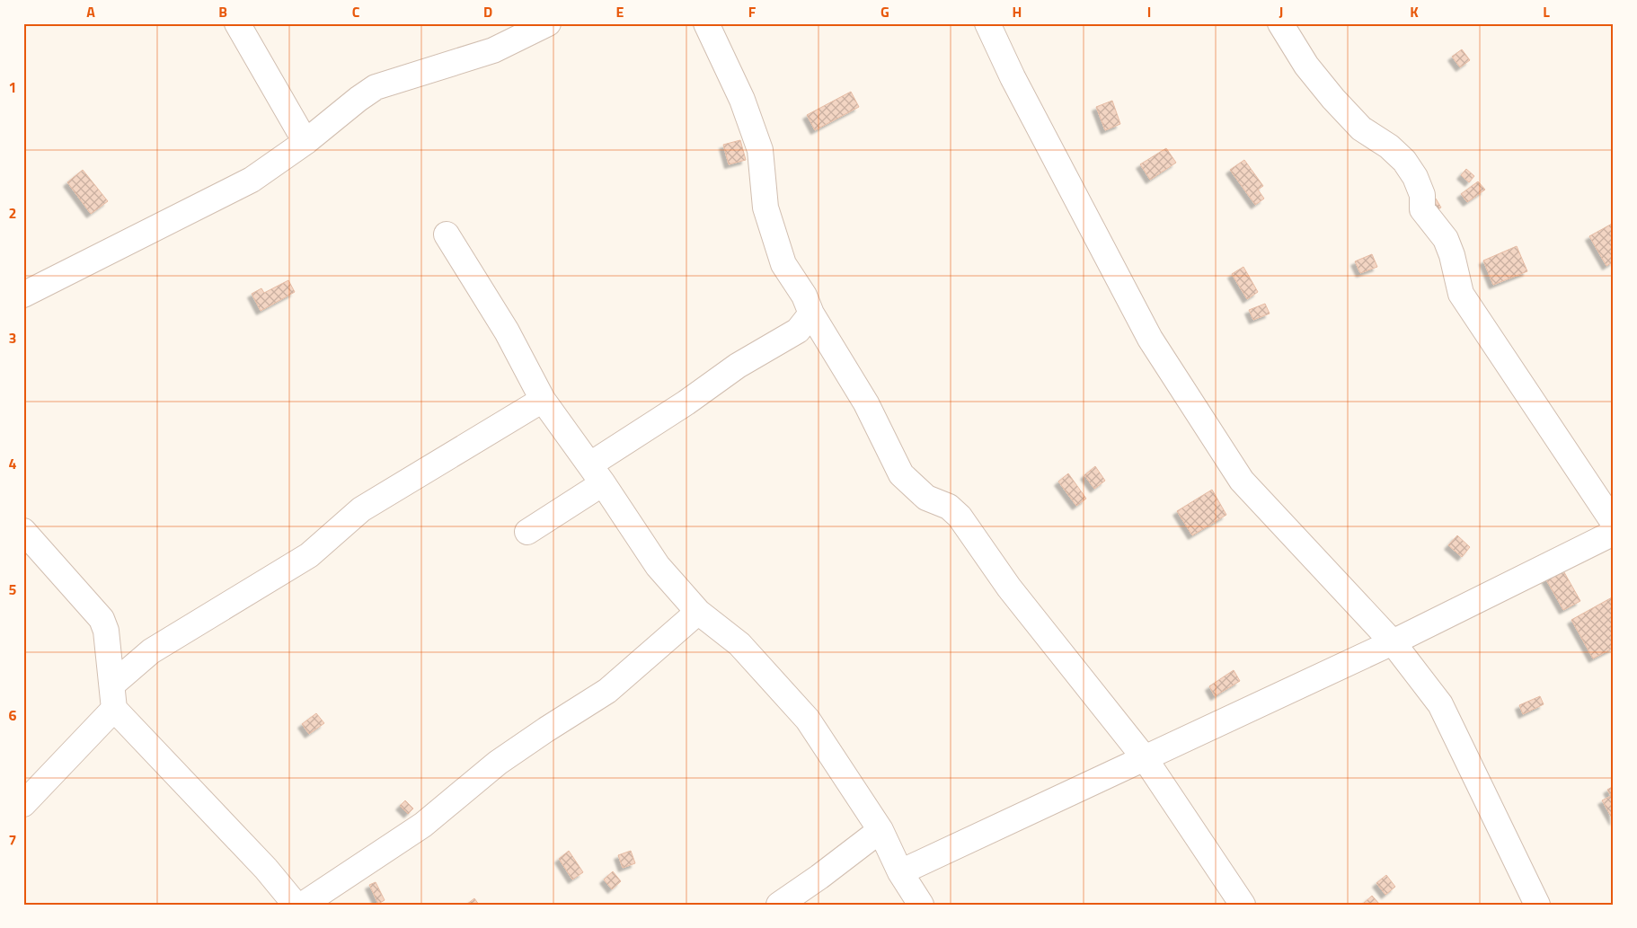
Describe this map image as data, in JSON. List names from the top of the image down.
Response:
{
  "grid": {
    "columns": [
      "A",
      "B",
      "C",
      "D",
      "E",
      "F",
      "G",
      "H",
      "I",
      "J",
      "K",
      "L"
    ],
    "rows": [
      "1",
      "2",
      "3",
      "4",
      "5",
      "6",
      "7"
    ]
  }
}
